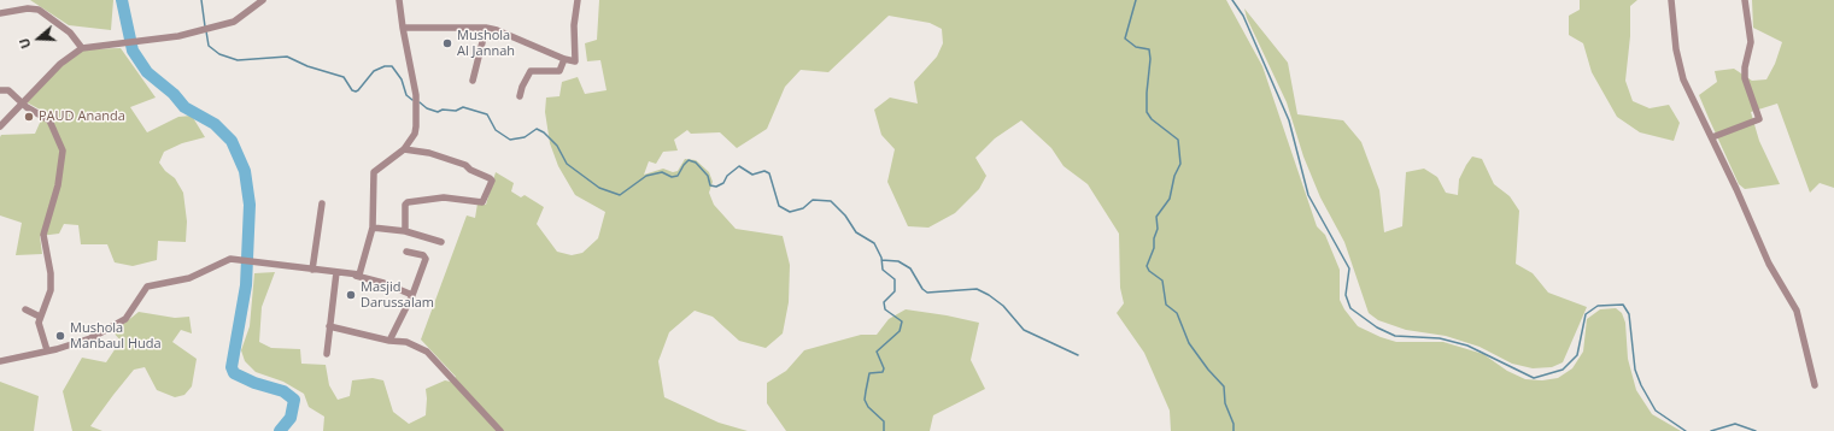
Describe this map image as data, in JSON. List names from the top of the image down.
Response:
{
  "places": [
    "Mushola Al Jannah",
    "PAUD Ananda",
    "Masjid Darussalam",
    "Mushola Manbaul Huda"
  ],
  "north": "left"
}
